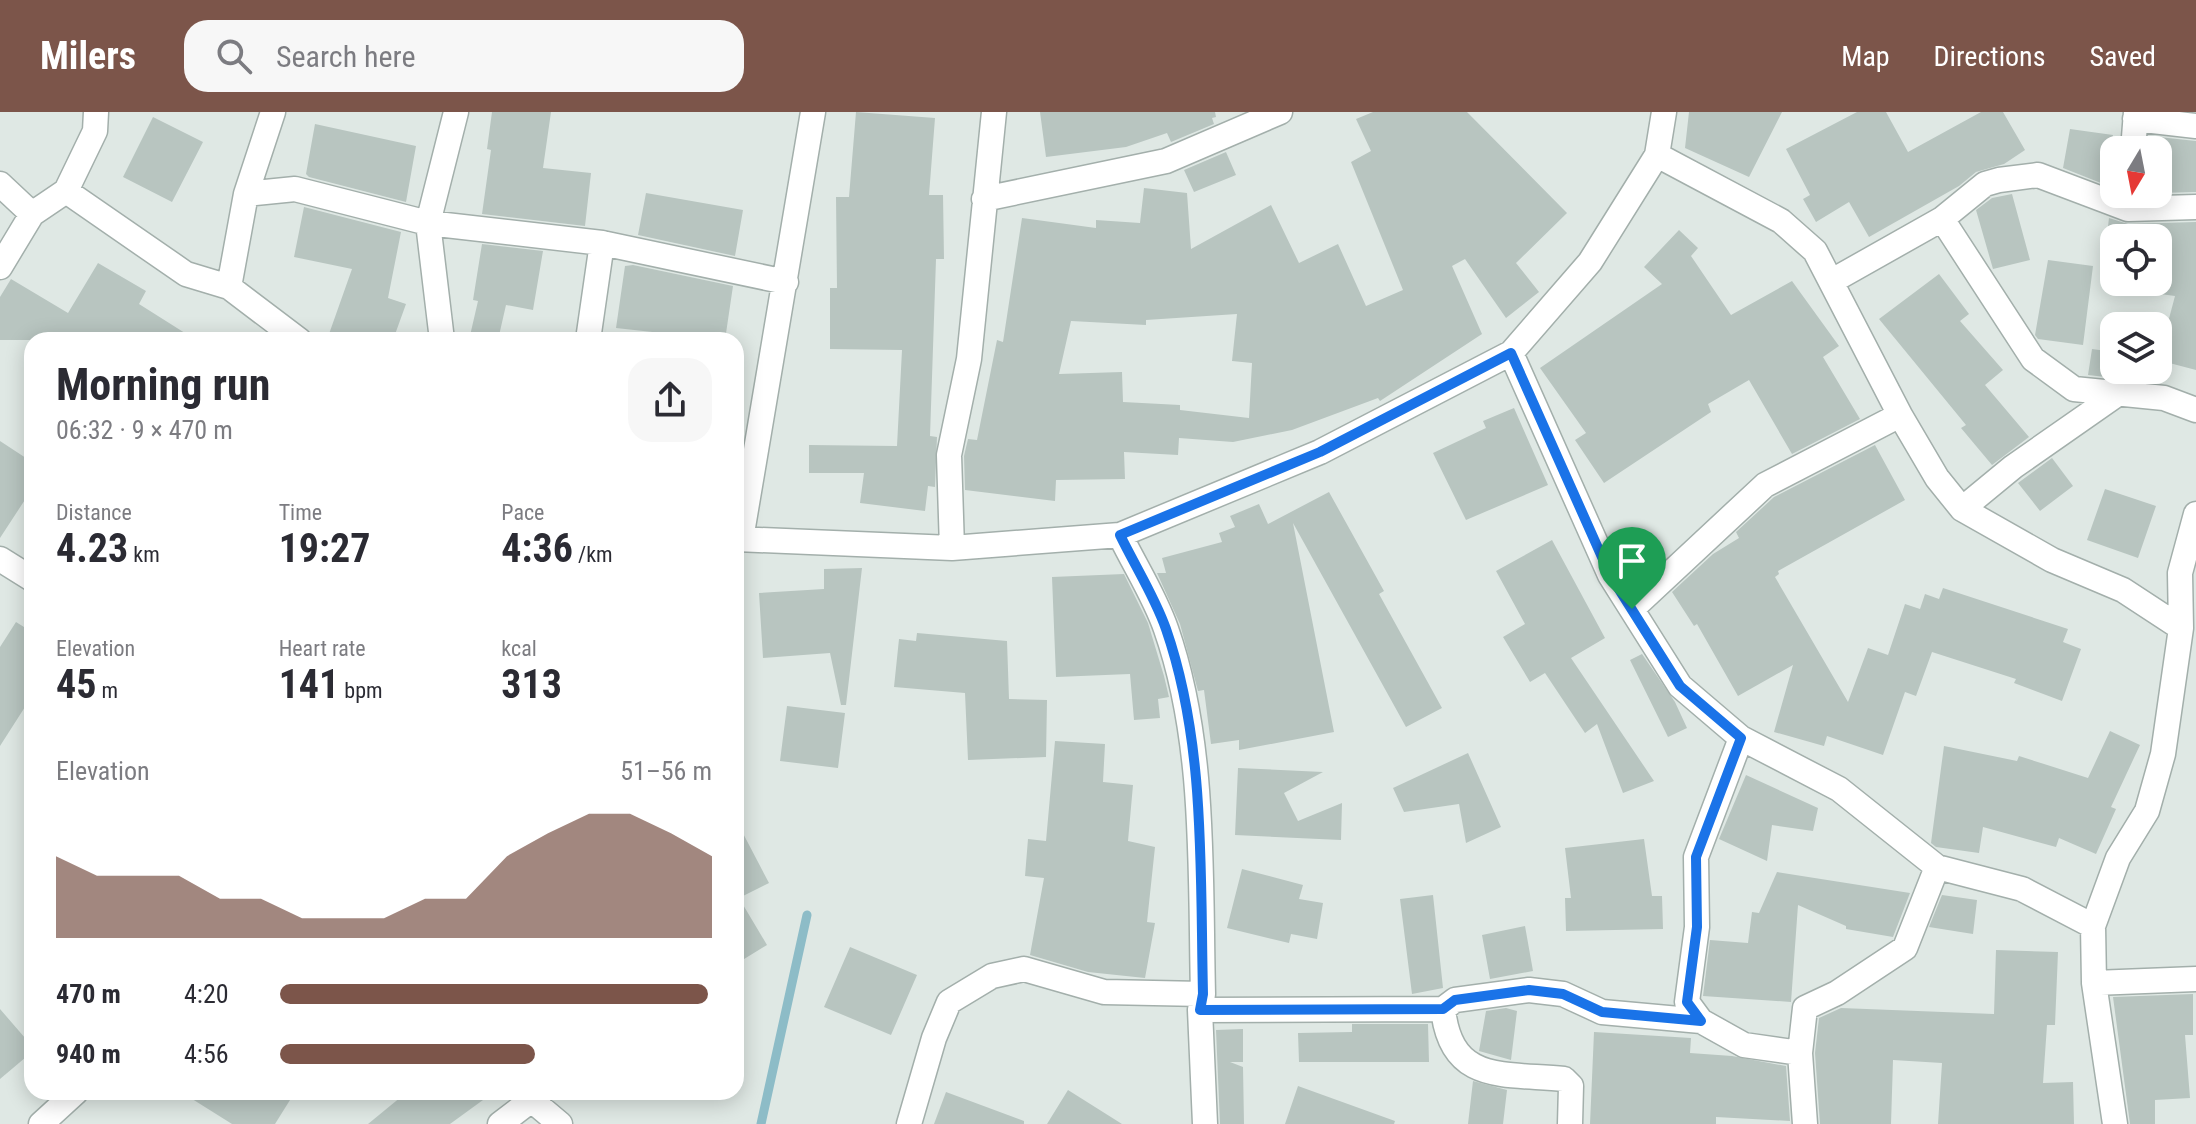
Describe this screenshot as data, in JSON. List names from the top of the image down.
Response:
{
  "north": "bottom",
  "page": {
    "header": "Milers",
    "search": "Search here",
    "nav": ["Map", "Directions", "Saved"],
    "heading": ["Morning run", "06:32 · 9 × 470 m"],
    "stats": [
      ["Distance", "4.23 km"],
      ["Time", "19:27"],
      ["Pace", "4:36 /km"],
      ["Elevation", "45 m"],
      ["Heart rate", "141 bpm"],
      ["kcal", "313"]
    ],
    "chart": ["Elevation", "51–56 m"],
    "list": [
      {
        "name": "470 m",
        "note": "4:20"
      },
      {
        "name": "940 m",
        "note": "4:56"
      }
    ]
  }
}
